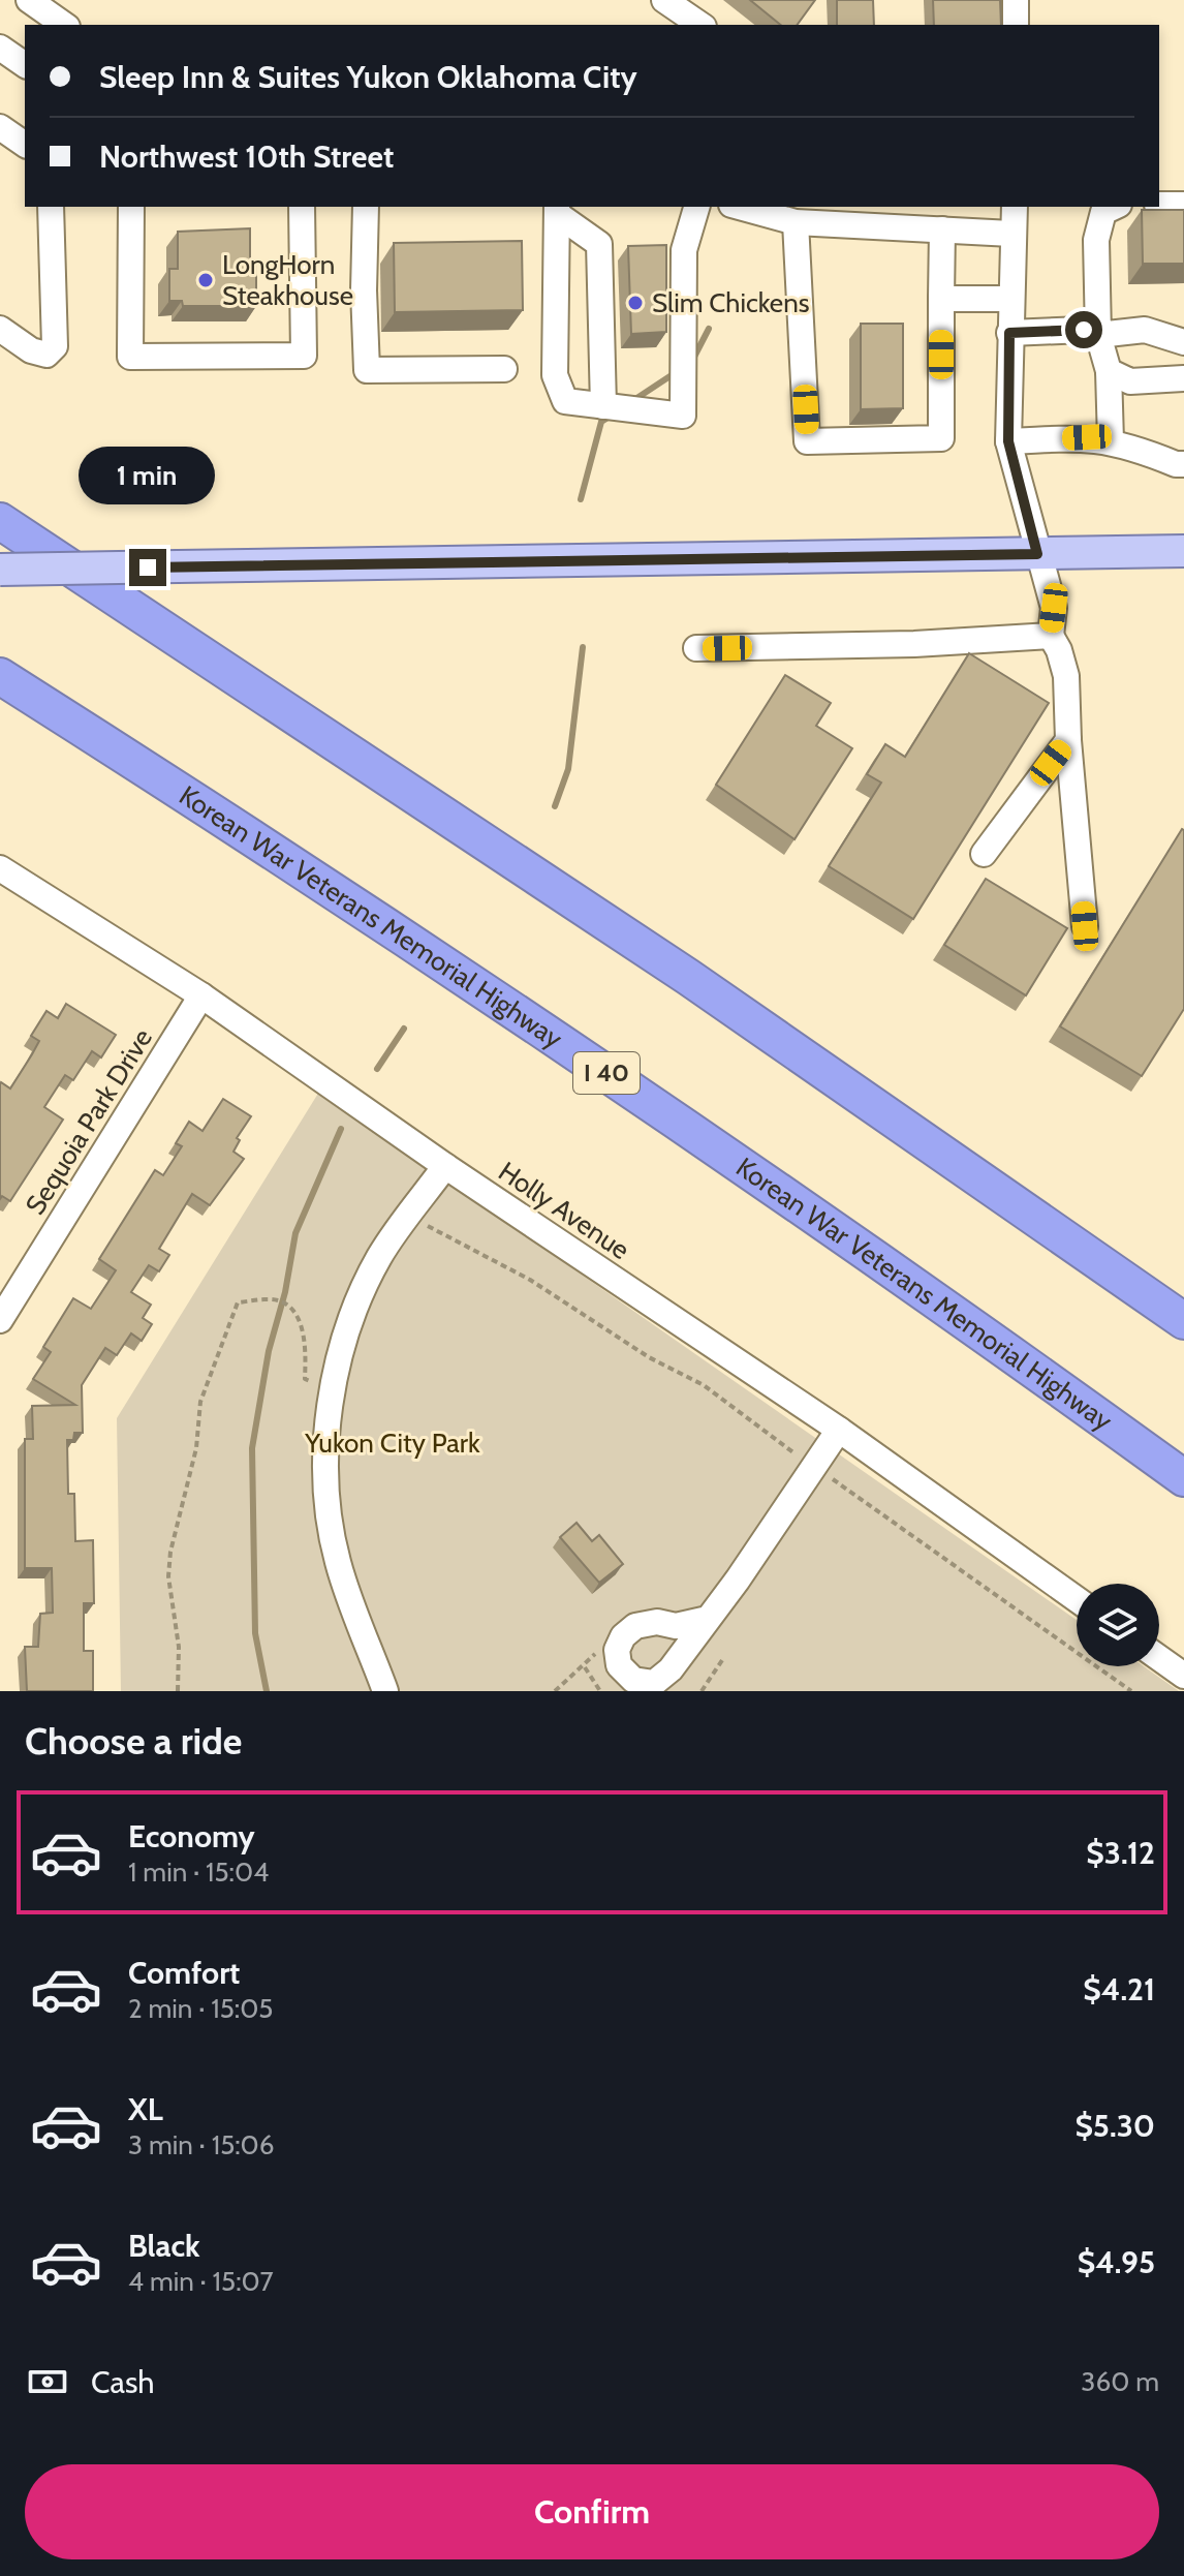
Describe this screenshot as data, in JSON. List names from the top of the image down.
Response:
{
  "streets": {
    "highway": ["Korean War Veterans Memorial Highway", "I 40"],
    "street": ["Sequoia Park Drive", "Holly Avenue"]
  },
  "crossings": [
    ["Sequoia Park Drive", "Holly Avenue"]
  ],
  "parks": ["Yukon City Park"],
  "places": ["LongHorn Steakhouse", "Slim Chickens"],
  "page": {
    "banner": ["Sleep Inn & Suites Yukon Oklahoma City", "Northwest 10th Street"],
    "bubble": "1 min",
    "heading": "Choose a ride",
    "list": [
      {
        "name": "Economy",
        "note": "1 min · 15:04",
        "value": "$3.12"
      },
      {
        "name": "Comfort",
        "note": "2 min · 15:05",
        "value": "$4.21"
      },
      {
        "name": "XL",
        "note": "3 min · 15:06",
        "value": "$5.30"
      },
      {
        "name": "Black",
        "note": "4 min · 15:07",
        "value": "$4.95"
      }
    ],
    "pay": ["Cash", "360 m"],
    "buttons": "Confirm"
  }
}
